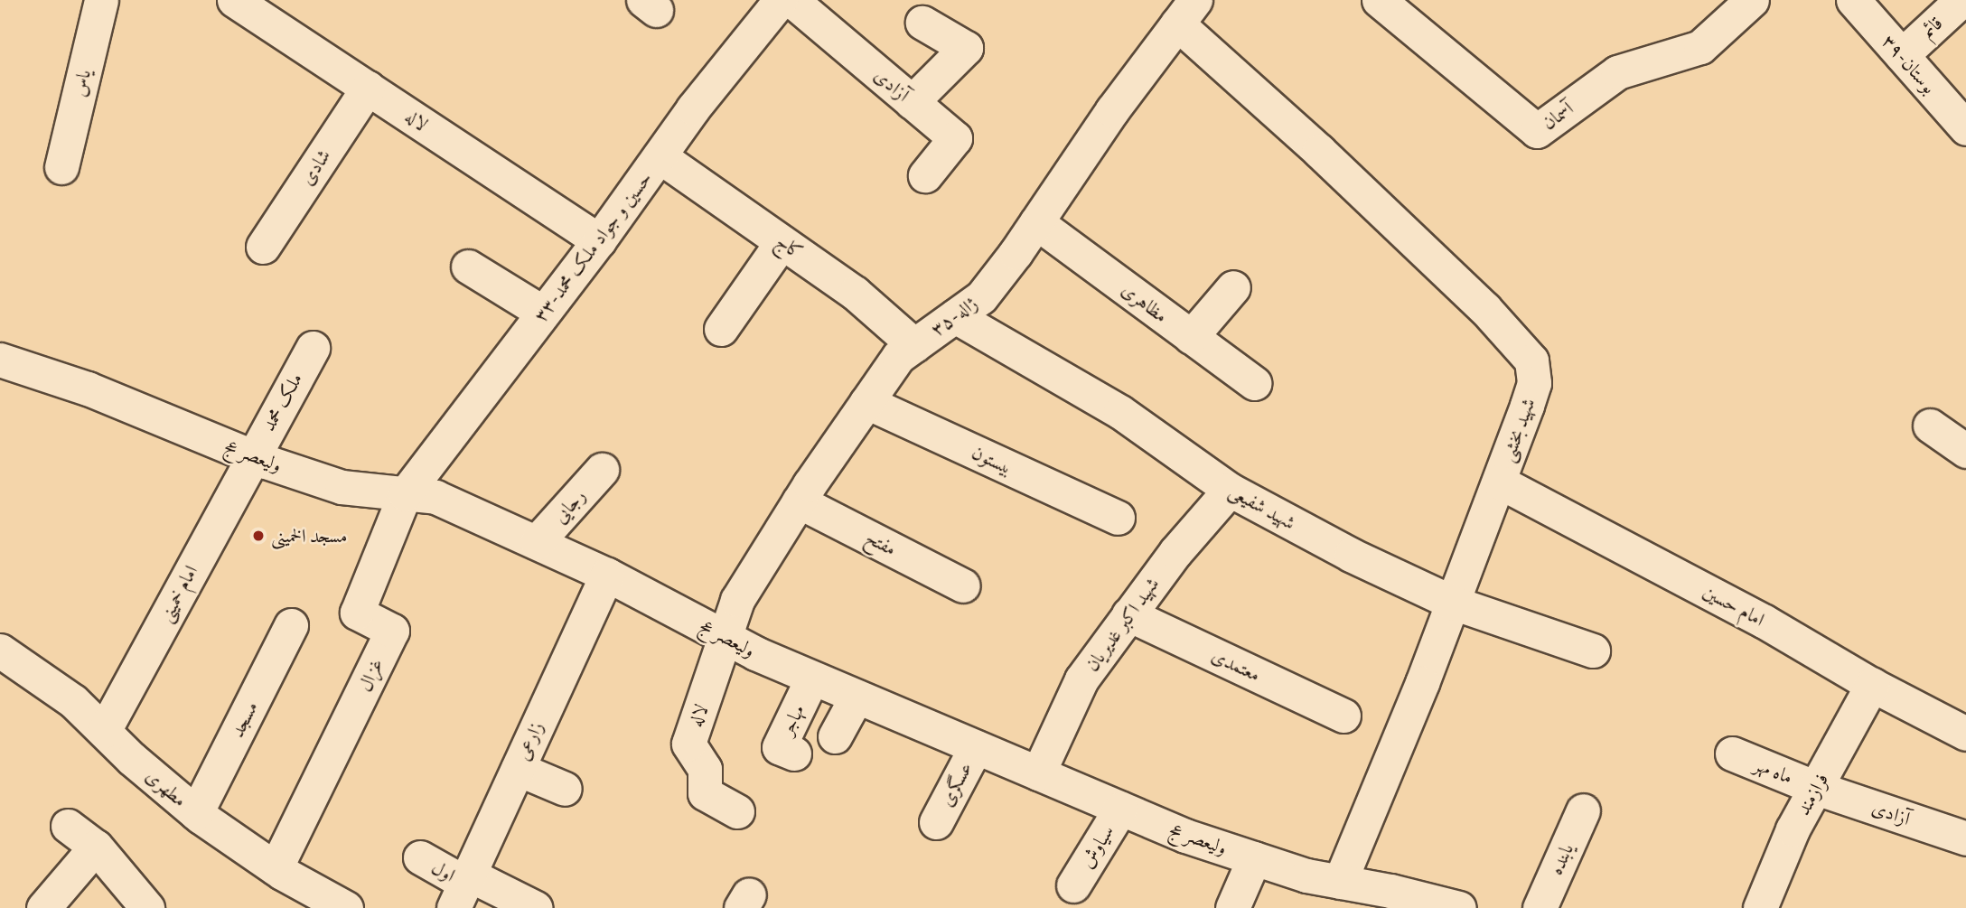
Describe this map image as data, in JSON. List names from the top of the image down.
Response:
{
  "streets": {
    "street": [
      "قائم",
      "۳۹-بوستان",
      "یاس",
      "آزادی",
      "آسمان",
      "لاله",
      "شادی",
      "۳۳-حسین و جواد ملک محمد",
      "کاج",
      "مظاهری",
      "۳۵-ژاله",
      "ملک محمد",
      "شهید بخشی",
      "ولیعصر عج",
      "بیستون",
      "رجایی",
      "شهید شفیعی",
      "مفتح",
      "امام خمینی",
      "امام حسین",
      "شهید اکبر غدیریان",
      "معتمدی",
      "غزال",
      "مسجد",
      "مهاجر",
      "زارعی",
      "ماه مهر",
      "عسگری",
      "مطهری",
      "فرازمند",
      "سیاوش",
      "یابنده",
      "اول"
    ]
  },
  "crossings": [
    ["قائم", "۳۹-بوستان"],
    ["آزادی", "ماه مهر"],
    ["آزادی", "فرازمند"],
    ["لاله", "شادی"],
    ["لاله", "۳۳-حسین و جواد ملک محمد"],
    ["لاله", "۳۵-ژاله"],
    ["لاله", "ولیعصر عج"],
    ["۳۳-حسین و جواد ملک محمد", "کاج"],
    ["۳۳-حسین و جواد ملک محمد", "ولیعصر عج"],
    ["۳۳-حسین و جواد ملک محمد", "غزال"],
    ["کاج", "۳۵-ژاله"],
    ["مظاهری", "۳۵-ژاله"],
    ["۳۵-ژاله", "شهید بخشی"],
    ["۳۵-ژاله", "ولیعصر عج"],
    ["۳۵-ژاله", "بیستون"],
    ["۳۵-ژاله", "شهید شفیعی"],
    ["۳۵-ژاله", "مفتح"],
    ["ملک محمد", "ولیعصر عج"],
    ["ملک محمد", "امام خمینی"],
    ["شهید بخشی", "ولیعصر عج"],
    ["شهید بخشی", "شهید شفیعی"],
    ["شهید بخشی", "امام حسین"],
    ["ولیعصر عج", "رجایی"],
    ["ولیعصر عج", "امام خمینی"],
    ["ولیعصر عج", "شهید اکبر غدیریان"],
    ["ولیعصر عج", "غزال"],
    ["ولیعصر عج", "مهاجر"],
    ["ولیعصر عج", "زارعی"],
    ["ولیعصر عج", "عسگری"],
    ["ولیعصر عج", "سیاوش"],
    ["شهید شفیعی", "شهید اکبر غدیریان"],
    ["امام خمینی", "مطهری"],
    ["امام حسین", "فرازمند"],
    ["شهید اکبر غدیریان", "معتمدی"],
    ["غزال", "مطهری"],
    ["مسجد", "مطهری"],
    ["زارعی", "اول"],
    ["ماه مهر", "فرازمند"]
  ],
  "places": ["مسجد الخمینی"]
}
